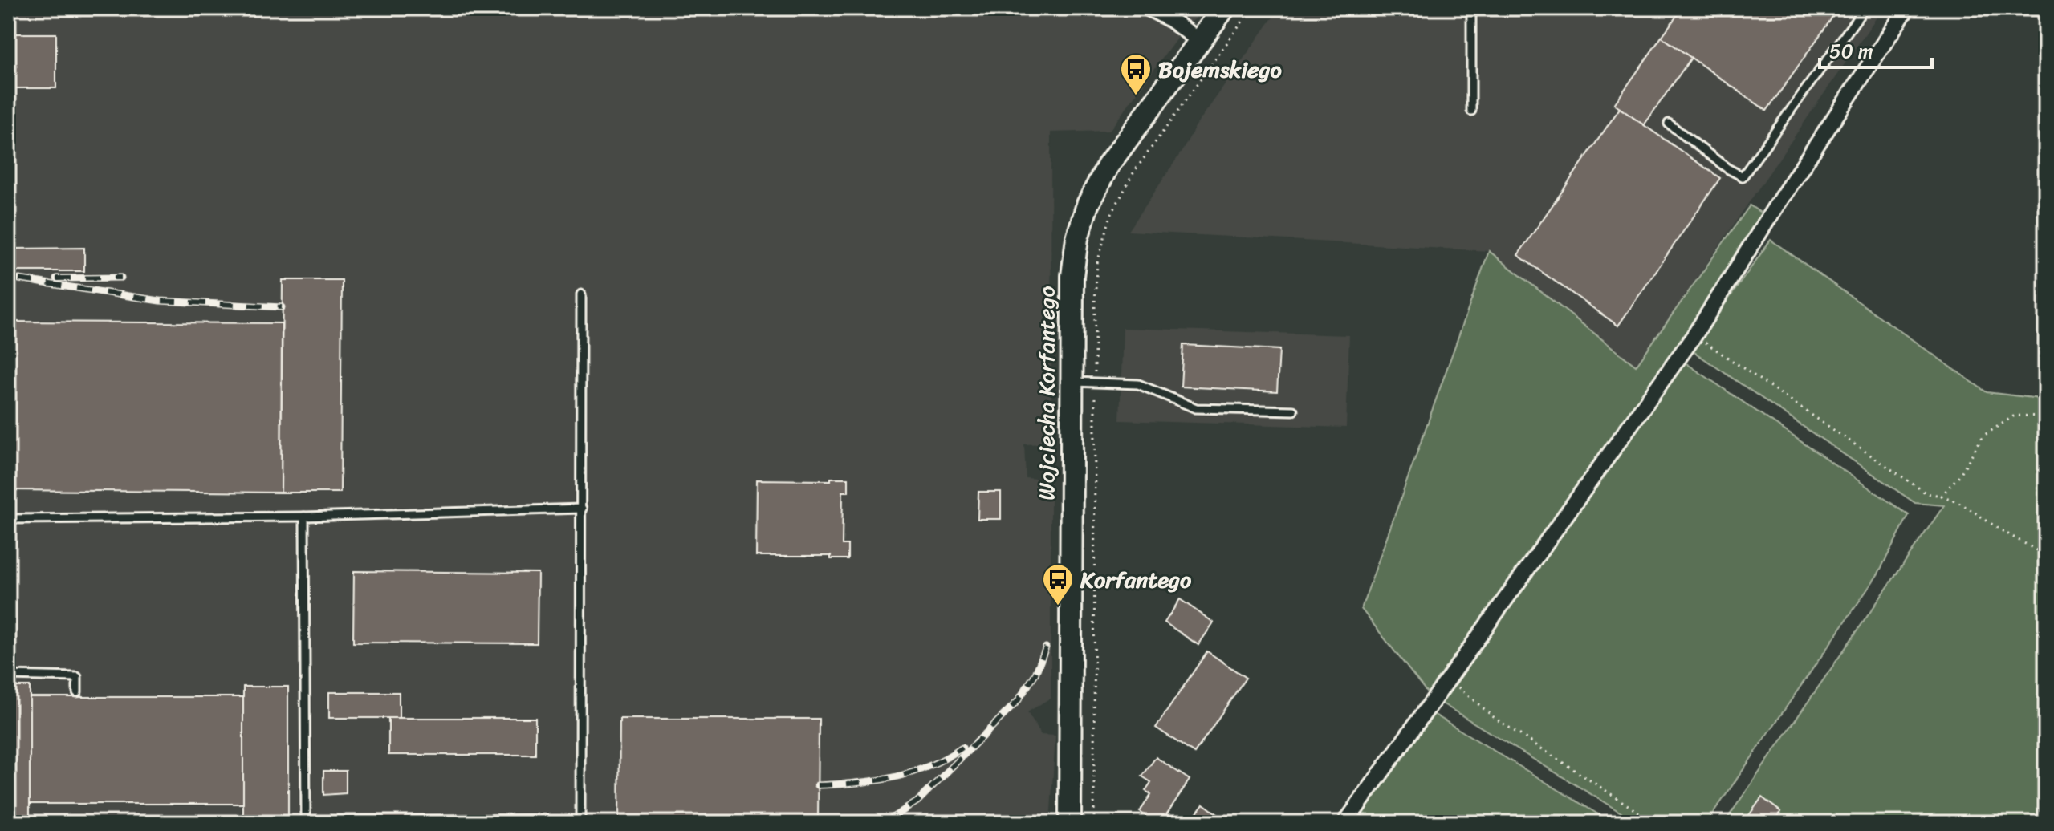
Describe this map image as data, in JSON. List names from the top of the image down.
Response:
{
  "streets": {
    "street": ["Wojciecha Korfantego"]
  },
  "places": {
    "bus stop": ["Bojemskiego", "Korfantego"]
  },
  "scale_bar": "50 m"
}
